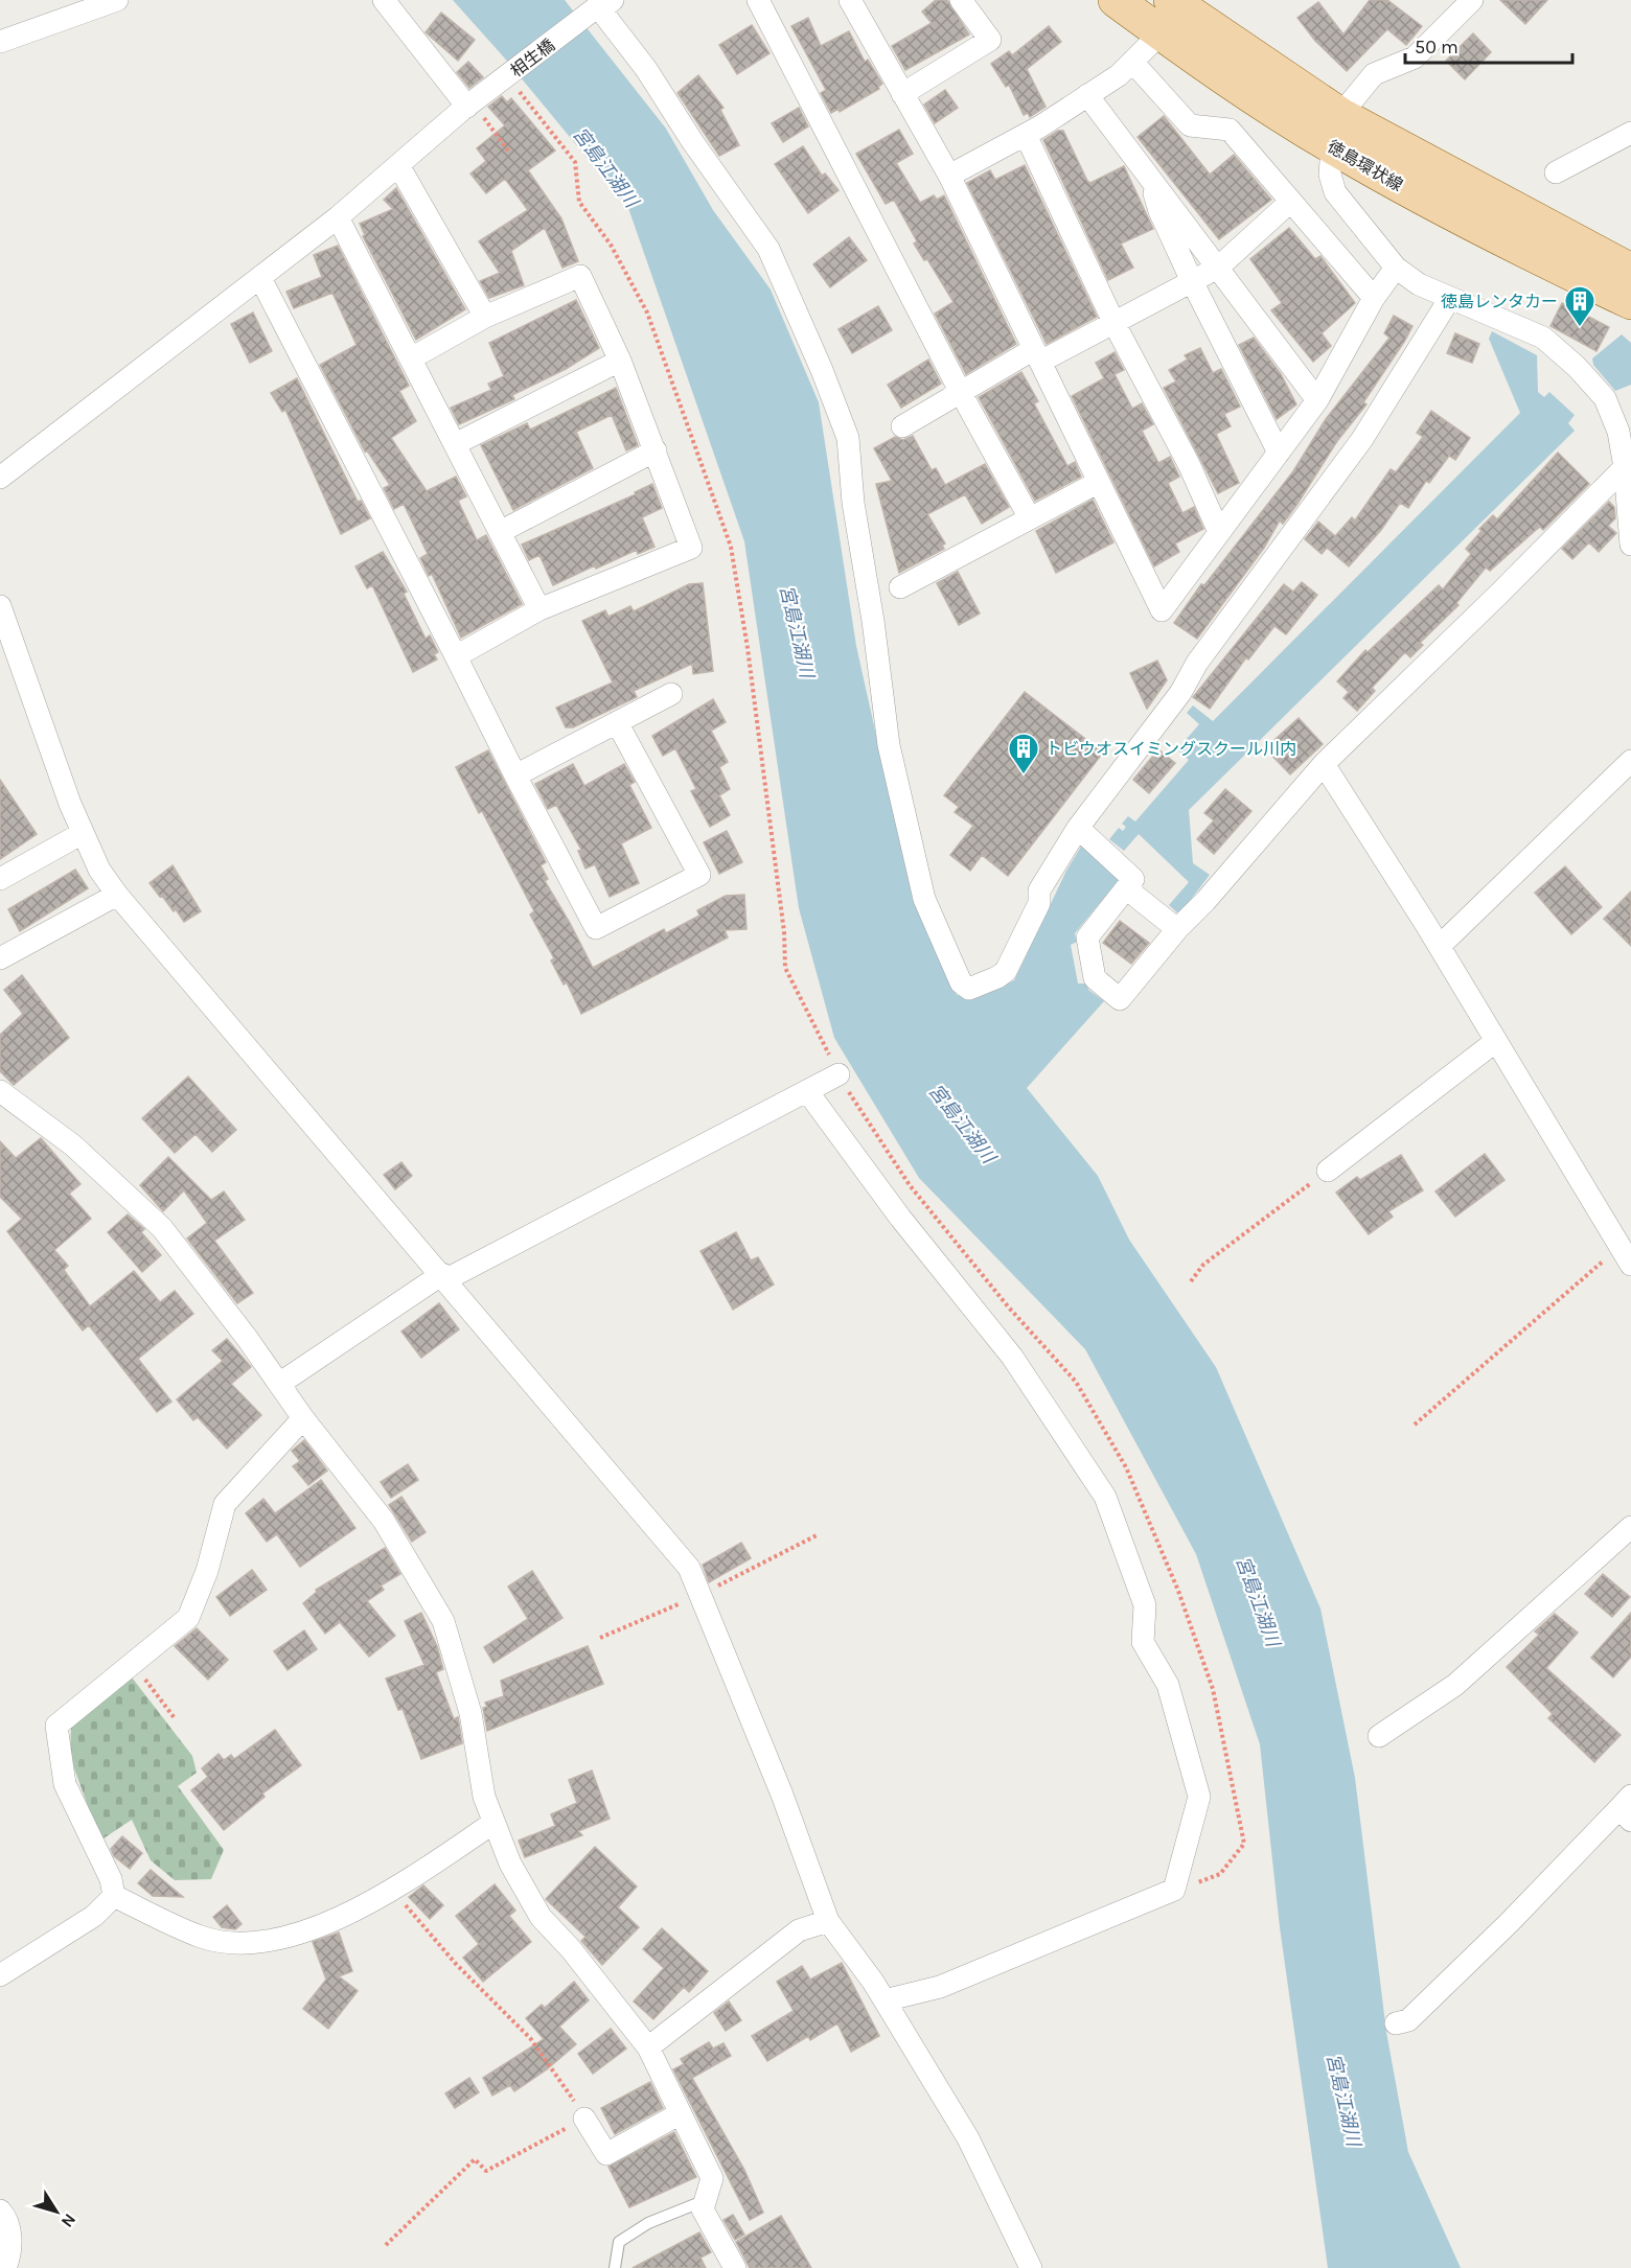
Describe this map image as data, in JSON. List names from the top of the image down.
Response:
{
  "streets": {
    "main road": ["徳島環状線"],
    "street": ["相生橋"]
  },
  "water": ["宮島江湖川"],
  "places": {
    "building": ["徳島レンタカー", "トビウオスイミングスクール川内"]
  },
  "scale_bar": "50 m",
  "north": "bottom right"
}
